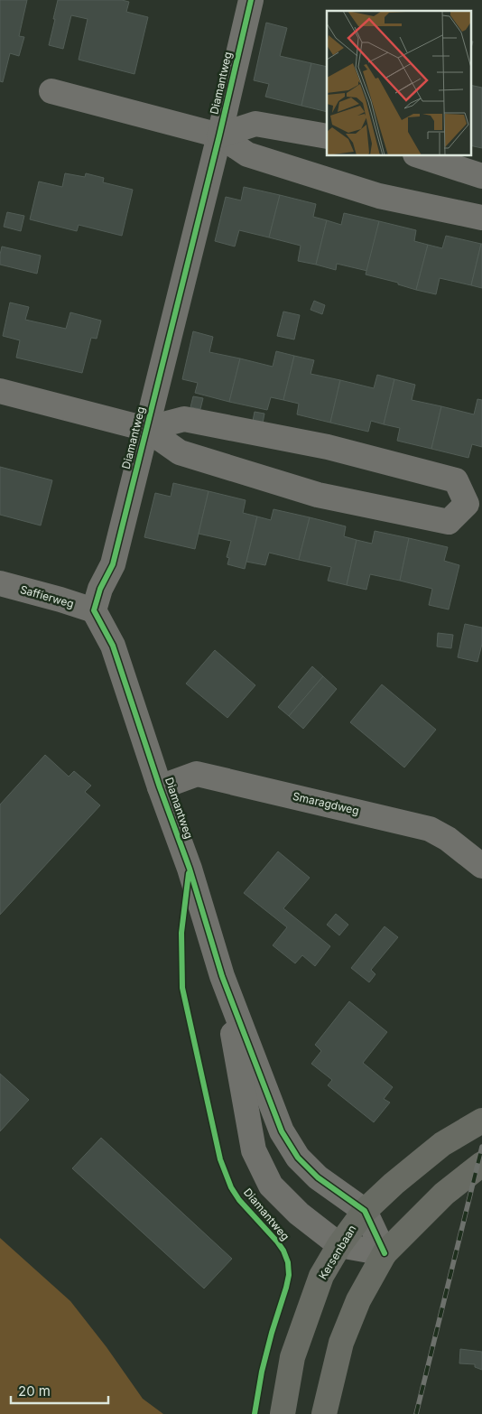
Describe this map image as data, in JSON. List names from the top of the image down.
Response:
{
  "streets": {
    "main road": ["Kersenbaan"],
    "street": ["Diamantweg", "Saffierweg", "Smaragdweg"]
  },
  "crossings": [
    ["Diamantweg", "Saffierweg"],
    ["Diamantweg", "Smaragdweg"],
    ["Diamantweg", "Kersenbaan"]
  ],
  "scale_bar": "20 m"
}
